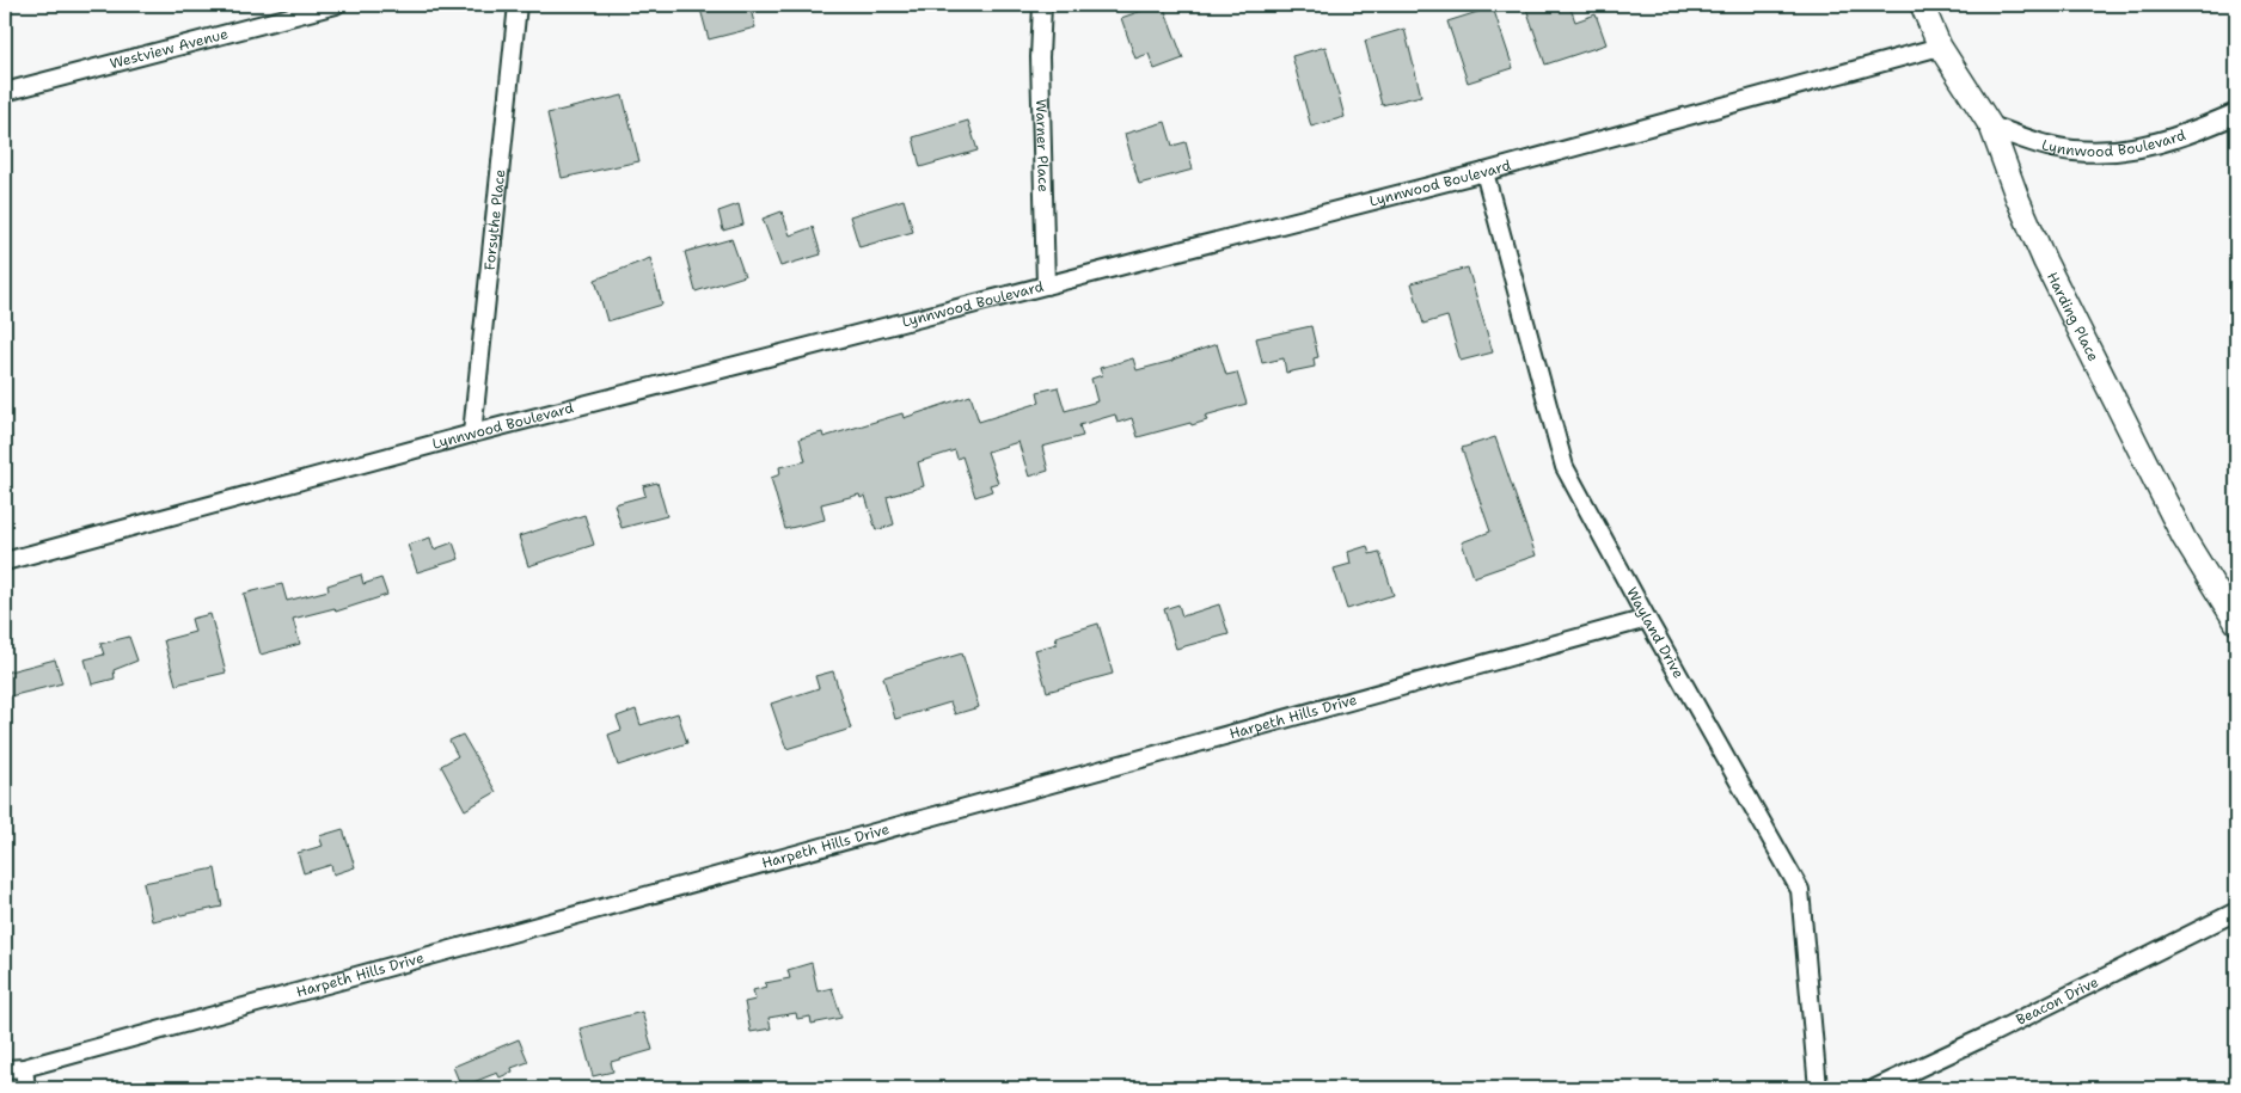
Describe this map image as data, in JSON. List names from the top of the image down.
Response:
{
  "streets": {
    "main road": ["Harding Place"],
    "street": [
      "Westview Avenue",
      "Lynnwood Boulevard",
      "Warner Place",
      "Forsythe Place",
      "Wayland Drive",
      "Harpeth Hills Drive",
      "Beacon Drive"
    ]
  },
  "crossings": [
    ["Lynnwood Boulevard", "Warner Place"],
    ["Lynnwood Boulevard", "Forsythe Place"],
    ["Lynnwood Boulevard", "Harding Place"],
    ["Lynnwood Boulevard", "Wayland Drive"],
    ["Wayland Drive", "Harpeth Hills Drive"]
  ]
}
